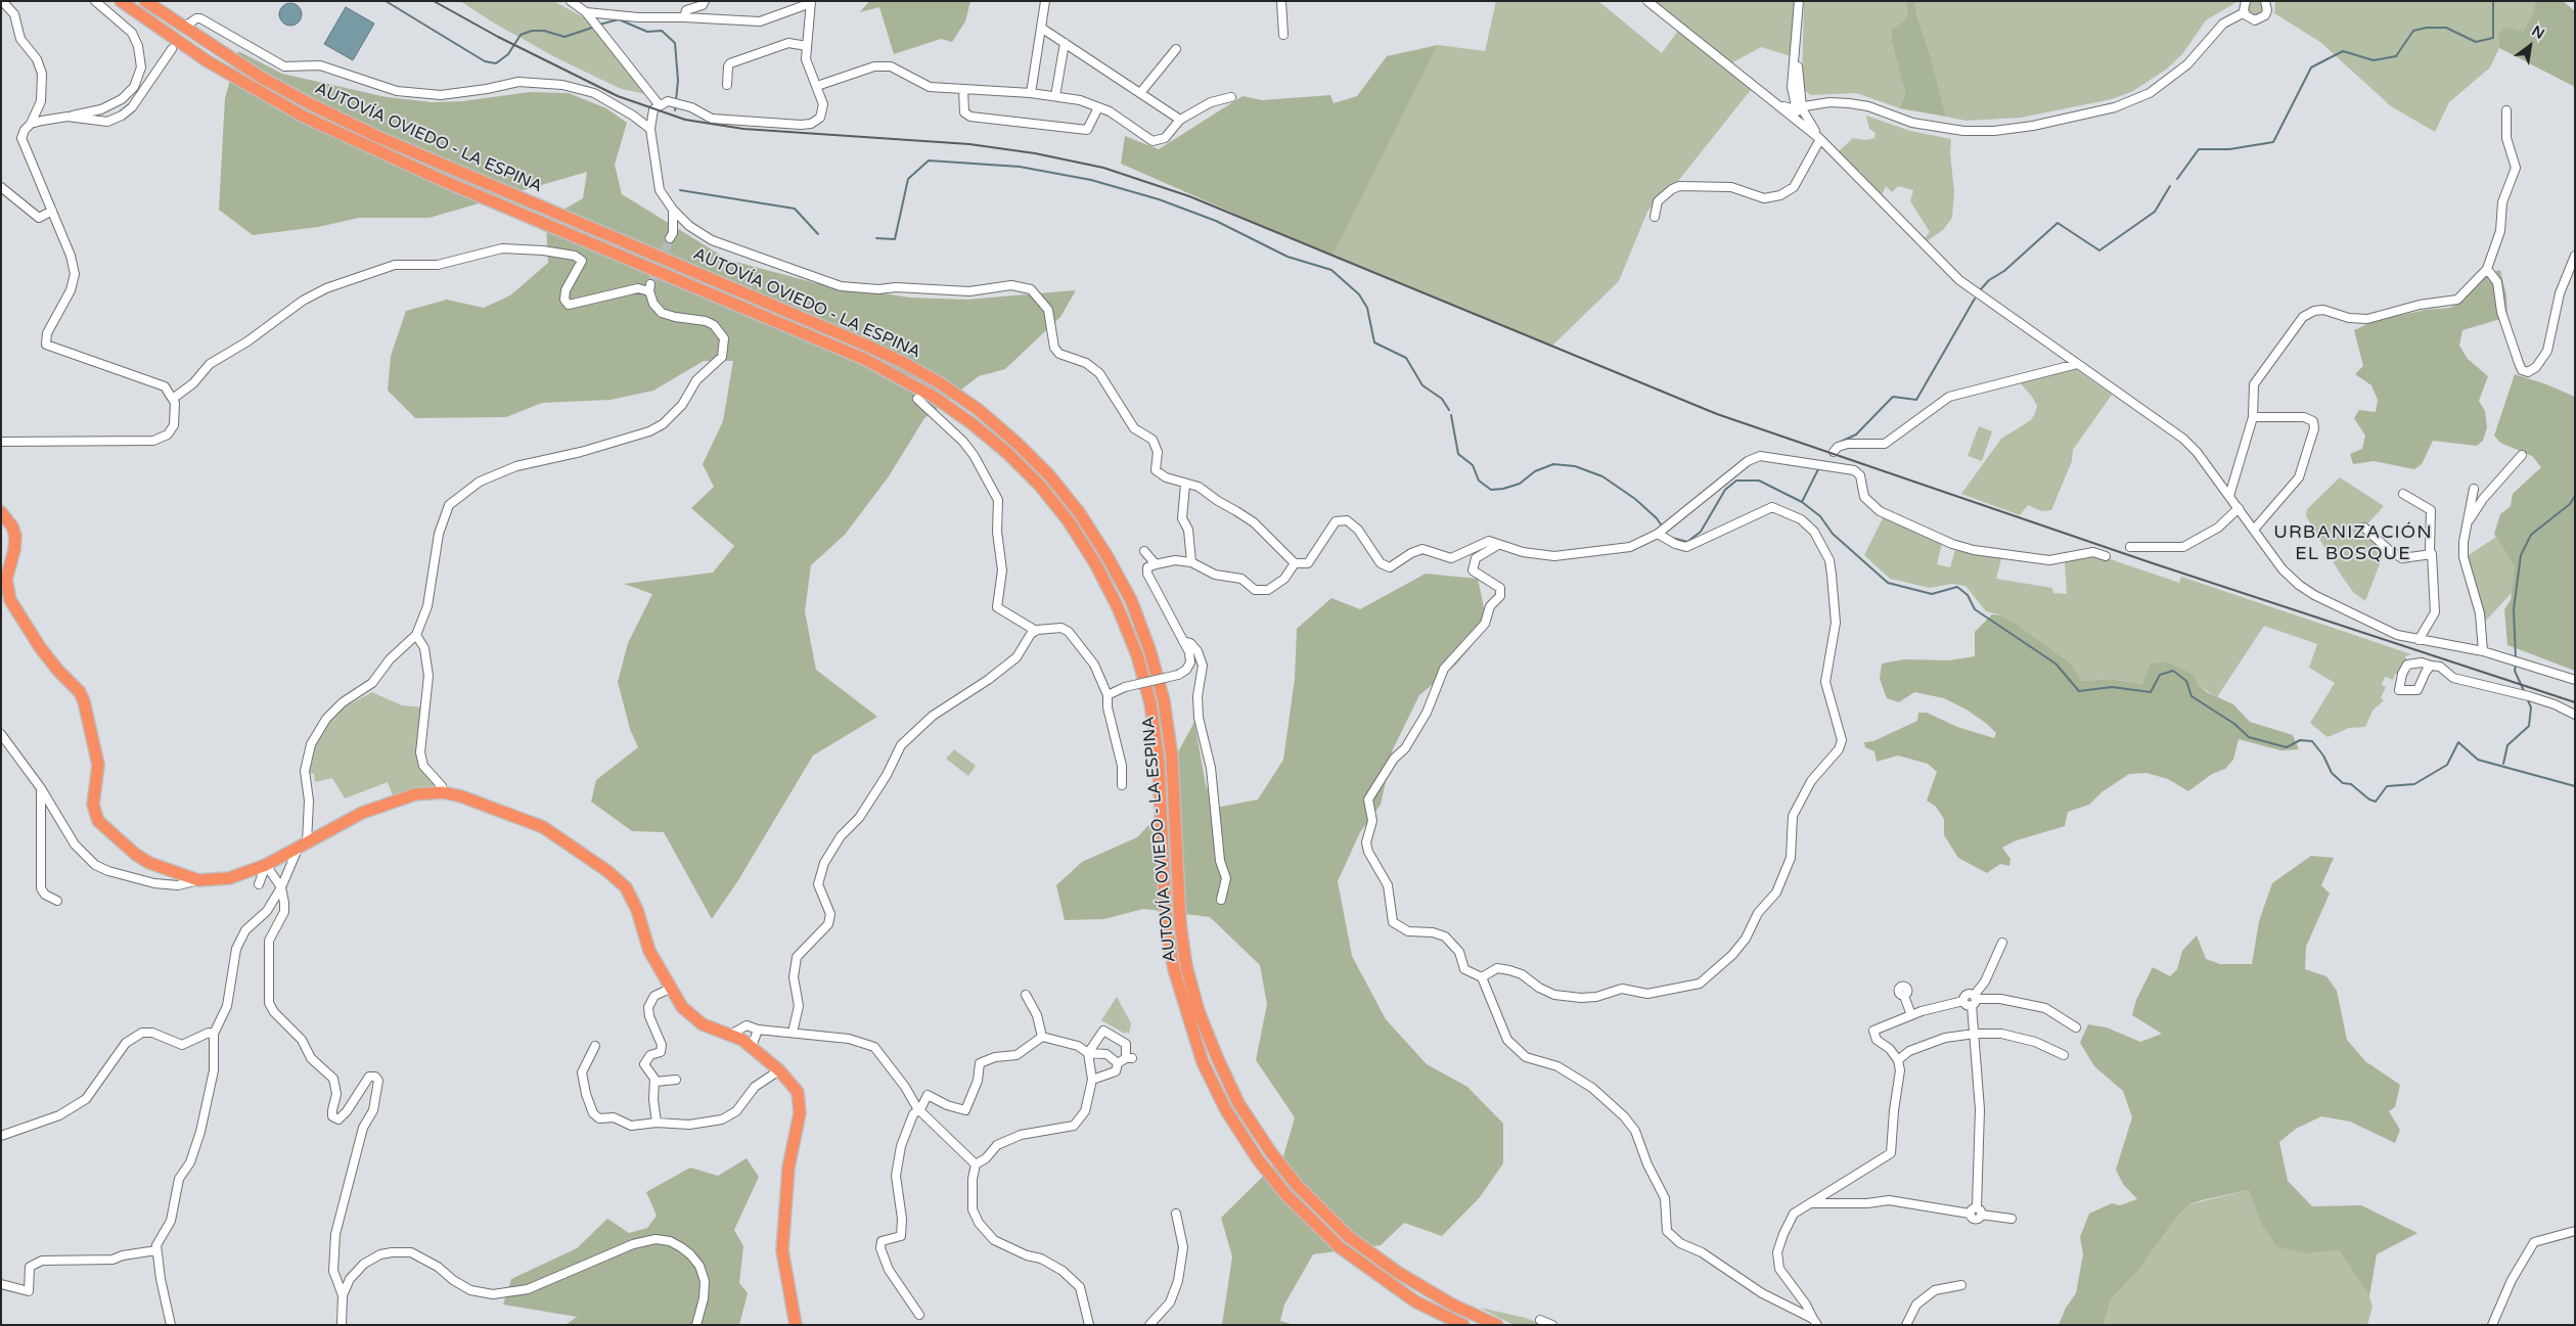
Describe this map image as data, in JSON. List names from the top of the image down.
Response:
{
  "streets": {
    "highway": ["AUTOVÍA OVIEDO - LA ESPINA"]
  },
  "districts": ["URBANIZACIÓN EL BOSQUE"],
  "north": "top right"
}
